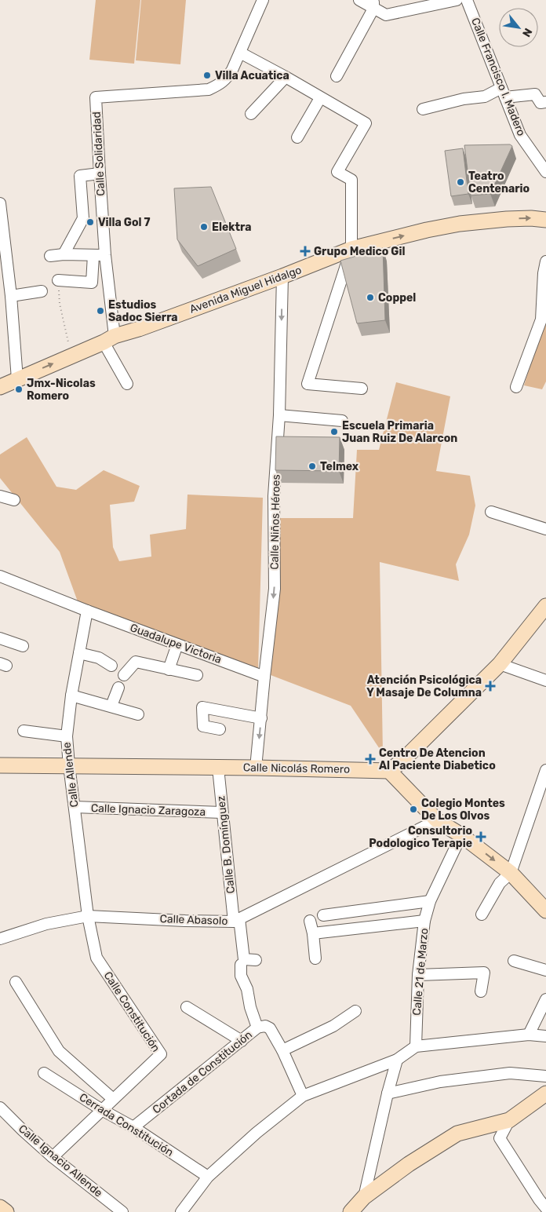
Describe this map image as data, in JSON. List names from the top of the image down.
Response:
{
  "streets": {
    "main road": ["Avenida Miguel Hidalgo", "Calle Nicolás Romero"],
    "street": [
      "Calle Francisco I. Madero",
      "Calle Solidaridad",
      "Calle Niños Héroes",
      "Guadalupe Victoria",
      "Calle Allende",
      "Calle Ignacio Zaragoza",
      "Calle B. Domínguez",
      "Calle Abasolo",
      "Calle 21 de Marzo",
      "Calle Constitución",
      "Cortada de Constitución",
      "Cerrada Constitución",
      "Calle Ignacio Allende"
    ]
  },
  "crossings": [
    ["Calle Solidaridad", "Avenida Miguel Hidalgo"],
    ["Avenida Miguel Hidalgo", "Calle Niños Héroes"],
    ["Calle Niños Héroes", "Guadalupe Victoria"],
    ["Calle Niños Héroes", "Calle Nicolás Romero"],
    ["Guadalupe Victoria", "Calle Allende"],
    ["Calle Nicolás Romero", "Calle Allende"],
    ["Calle Nicolás Romero", "Calle B. Domínguez"],
    ["Calle Allende", "Calle Ignacio Zaragoza"],
    ["Calle Allende", "Calle Abasolo"],
    ["Calle Allende", "Calle Constitución"],
    ["Calle Ignacio Zaragoza", "Calle B. Domínguez"],
    ["Calle B. Domínguez", "Calle Abasolo"],
    ["Calle Abasolo", "Calle Constitución"],
    ["Calle Constitución", "Cerrada Constitución"],
    ["Calle Constitución", "Calle Ignacio Allende"],
    ["Cortada de Constitución", "Cerrada Constitución"]
  ],
  "one_way": ["Avenida Miguel Hidalgo", "Calle Niños Héroes"],
  "places": {
    "other": [
      "Villa Acuatica",
      "Teatro Centenario",
      "Villa Gol 7",
      "Elektra",
      "Coppel",
      "Estudios Sadoc Sierra",
      "Jmx-Nicolas Romero",
      "Escuela Primaria Juan Ruiz De Alarcon",
      "Telmex",
      "Colegio Montes De Los Olvos"
    ],
    "health": [
      "Grupo Medico Gil",
      "Atención Psicológica Y Masaje De Columna",
      "Centro De Atencion Al Paciente Diabetico",
      "Consultorio Podologico Terapie"
    ]
  },
  "north": "bottom right"
}
